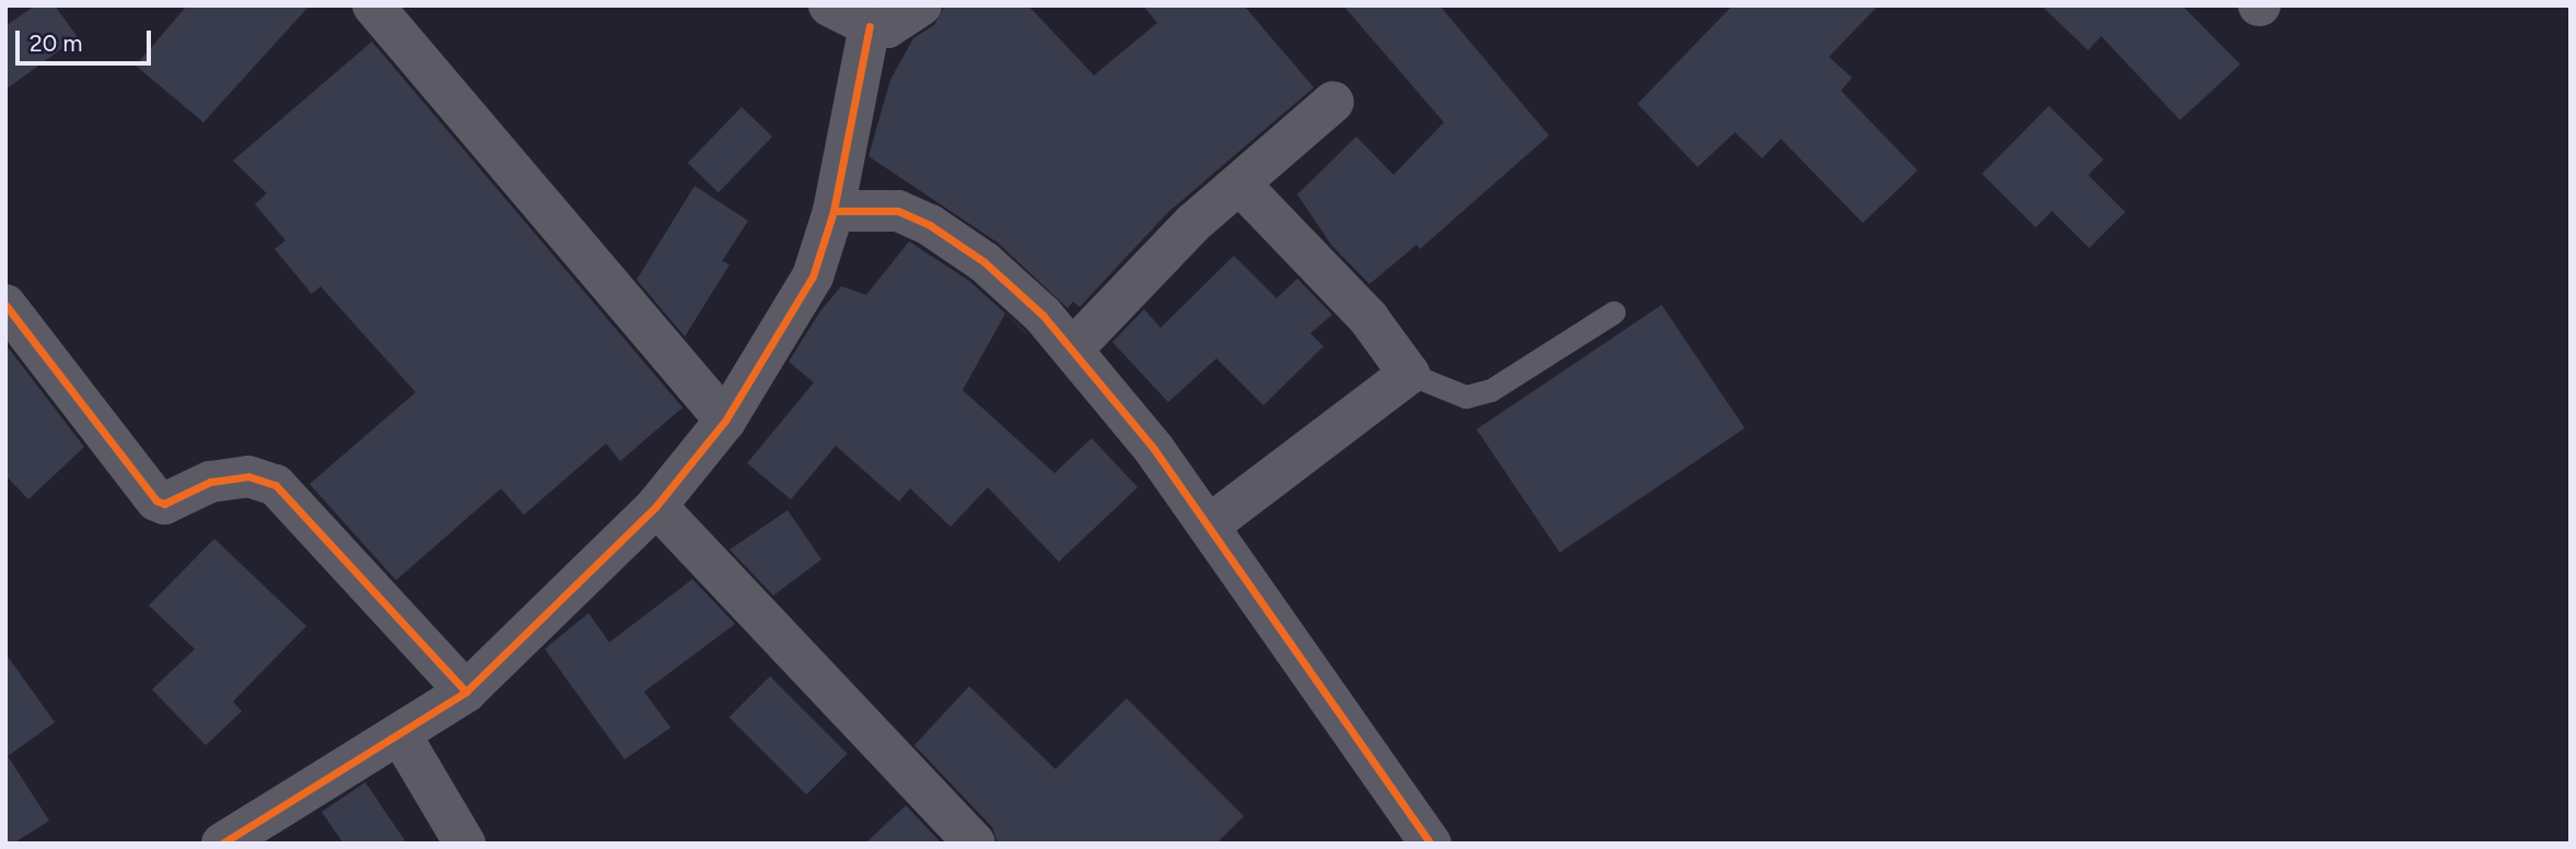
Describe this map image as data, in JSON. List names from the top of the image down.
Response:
{
  "scale_bar": "20 m"
}
